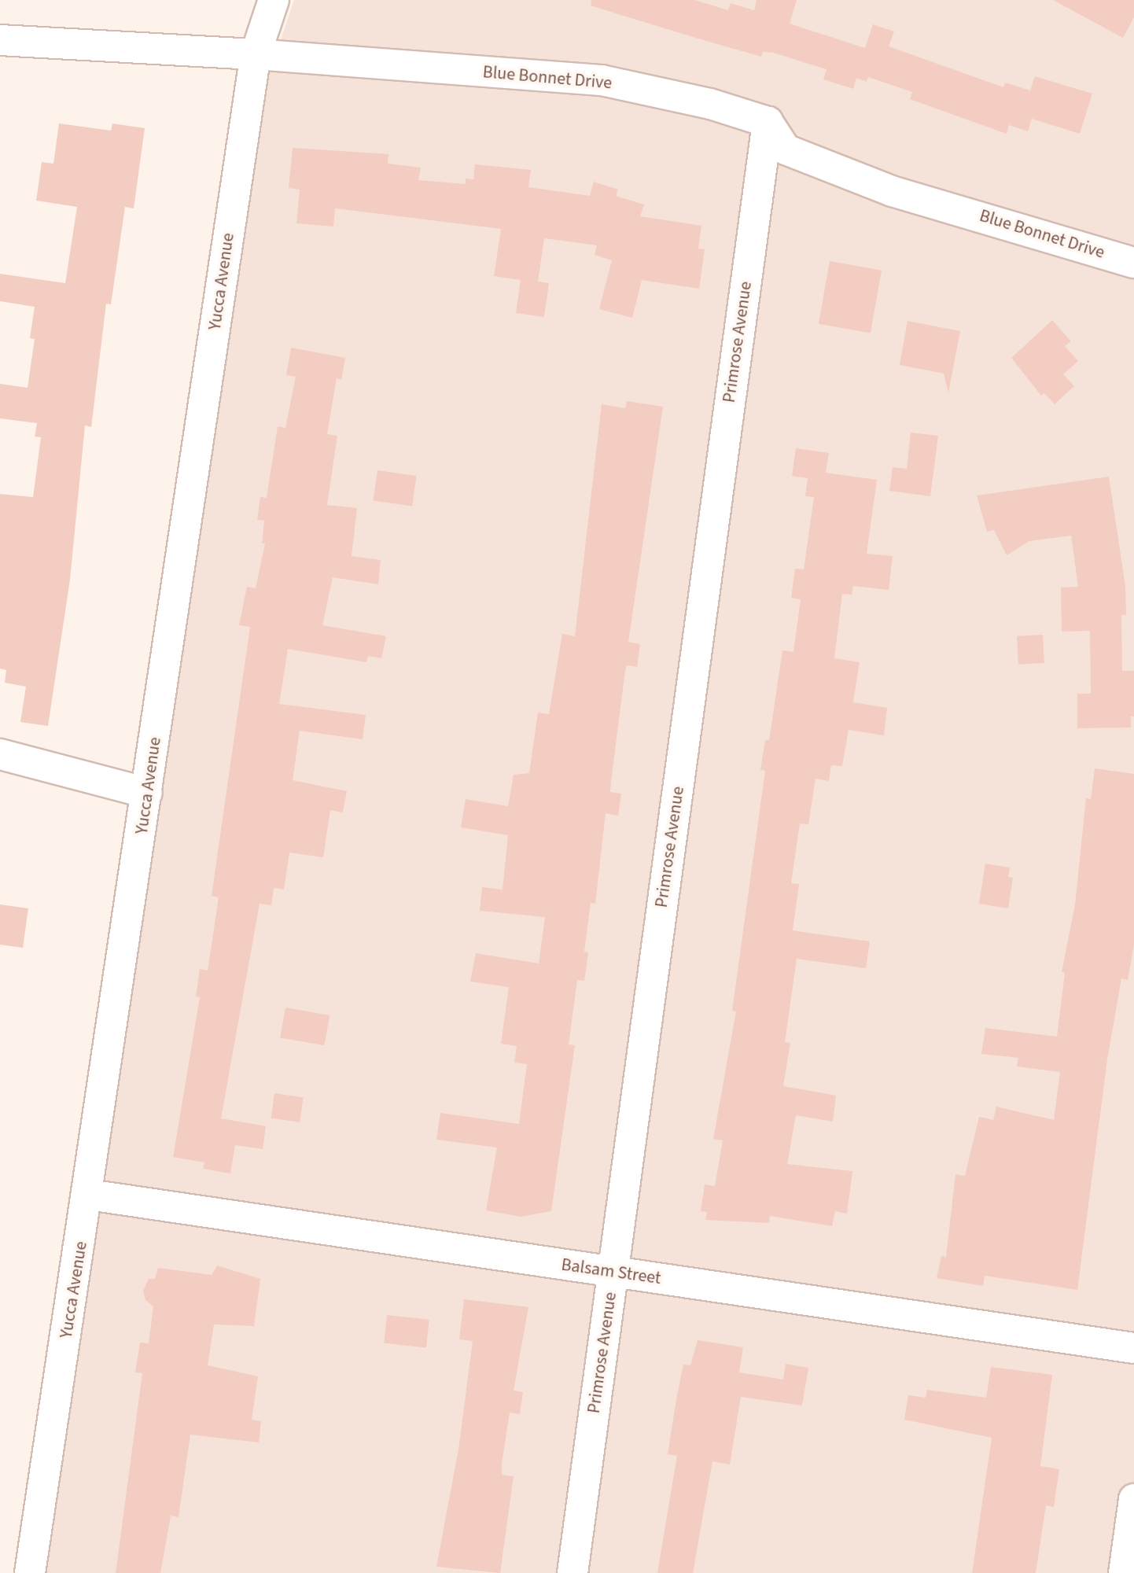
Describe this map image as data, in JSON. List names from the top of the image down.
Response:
{
  "streets": {
    "street": [
      "Blue Bonnet Drive",
      "Yucca Avenue",
      "Primrose Avenue",
      "Balsam Street"
    ]
  },
  "crossings": [
    ["Blue Bonnet Drive", "Yucca Avenue"],
    ["Blue Bonnet Drive", "Primrose Avenue"],
    ["Yucca Avenue", "Balsam Street"],
    ["Primrose Avenue", "Balsam Street"]
  ]
}
